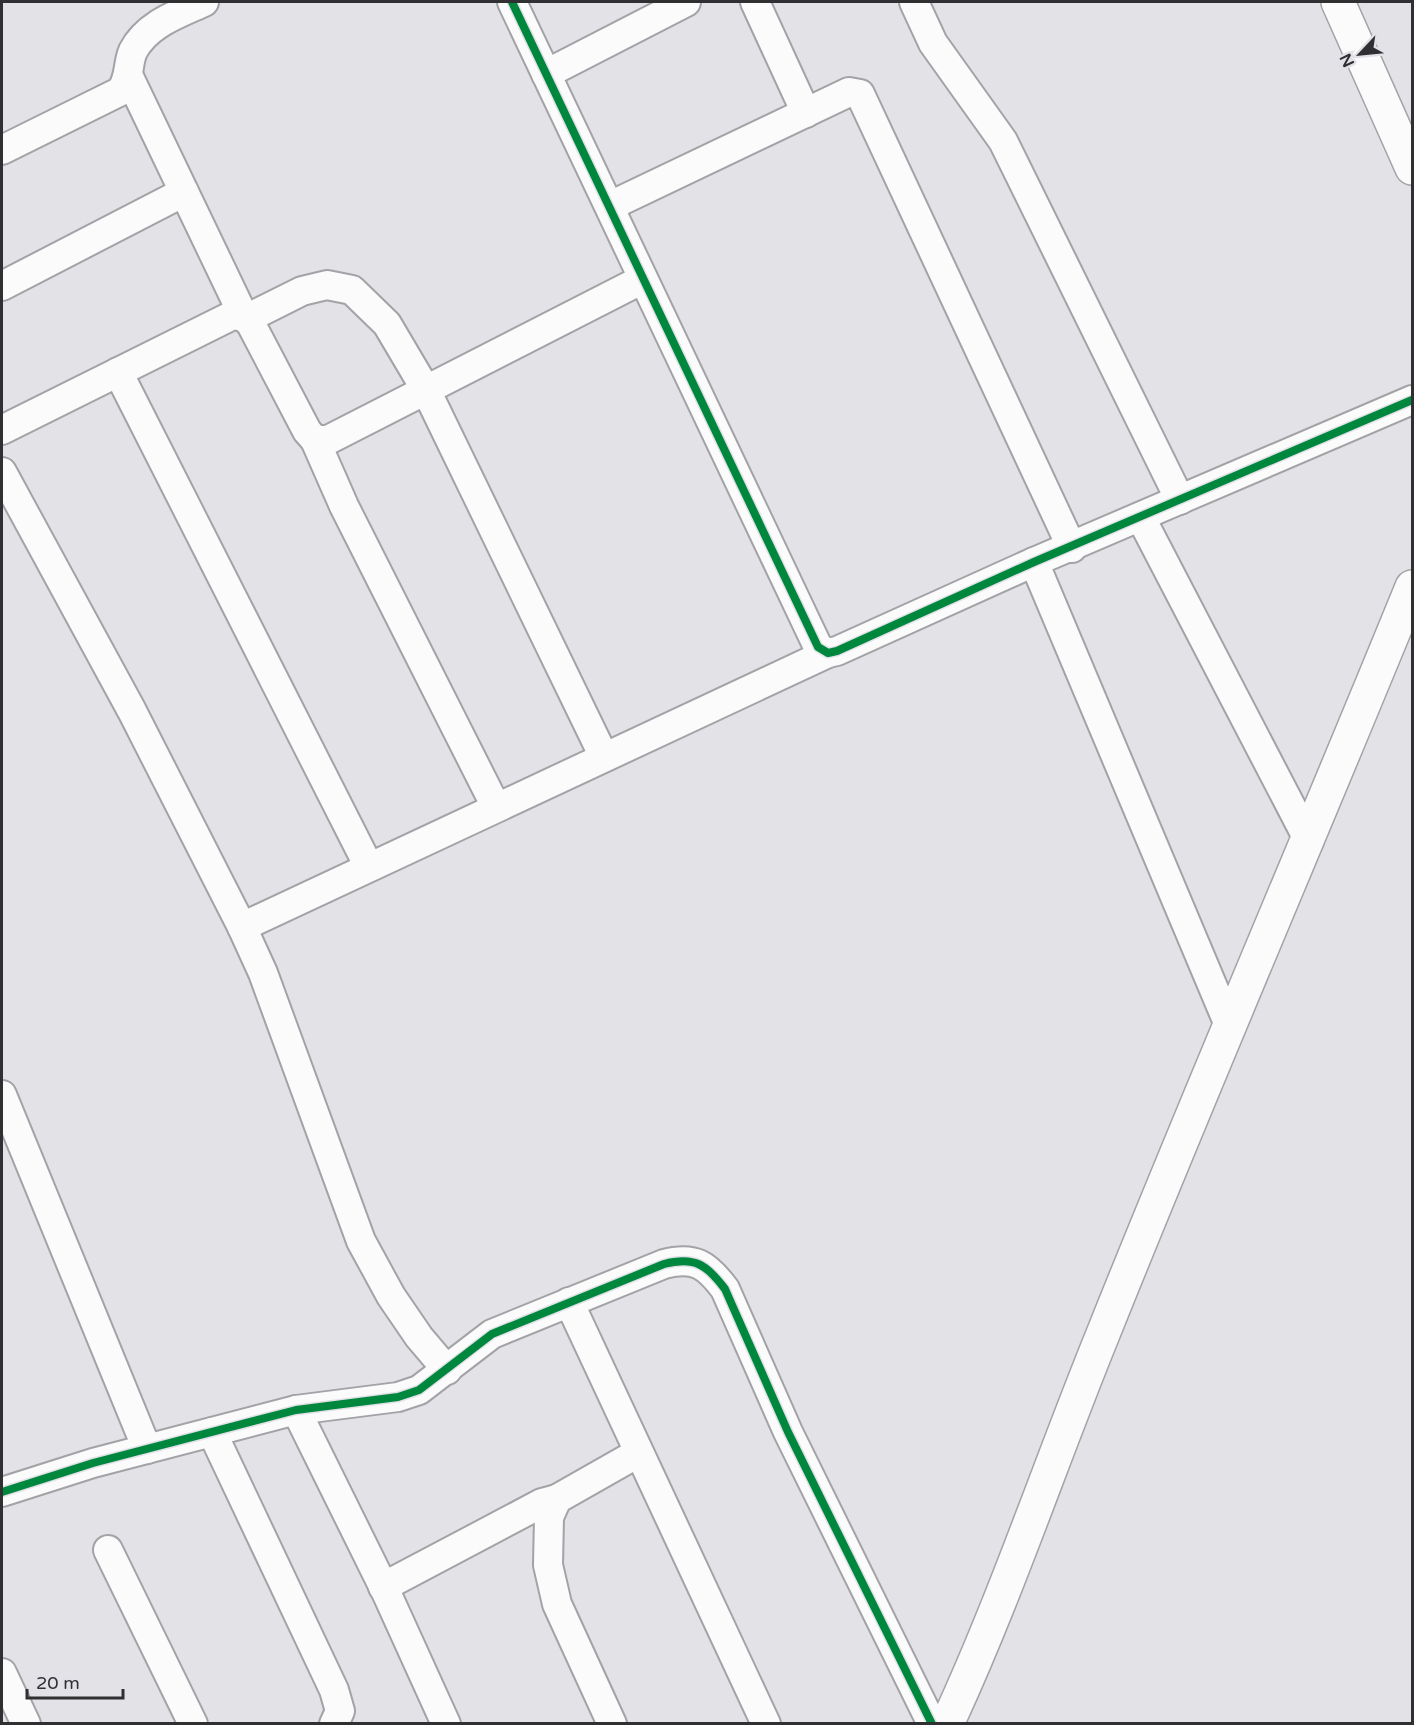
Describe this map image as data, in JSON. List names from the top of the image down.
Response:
{
  "scale_bar": "20 m",
  "north": "bottom left"
}
